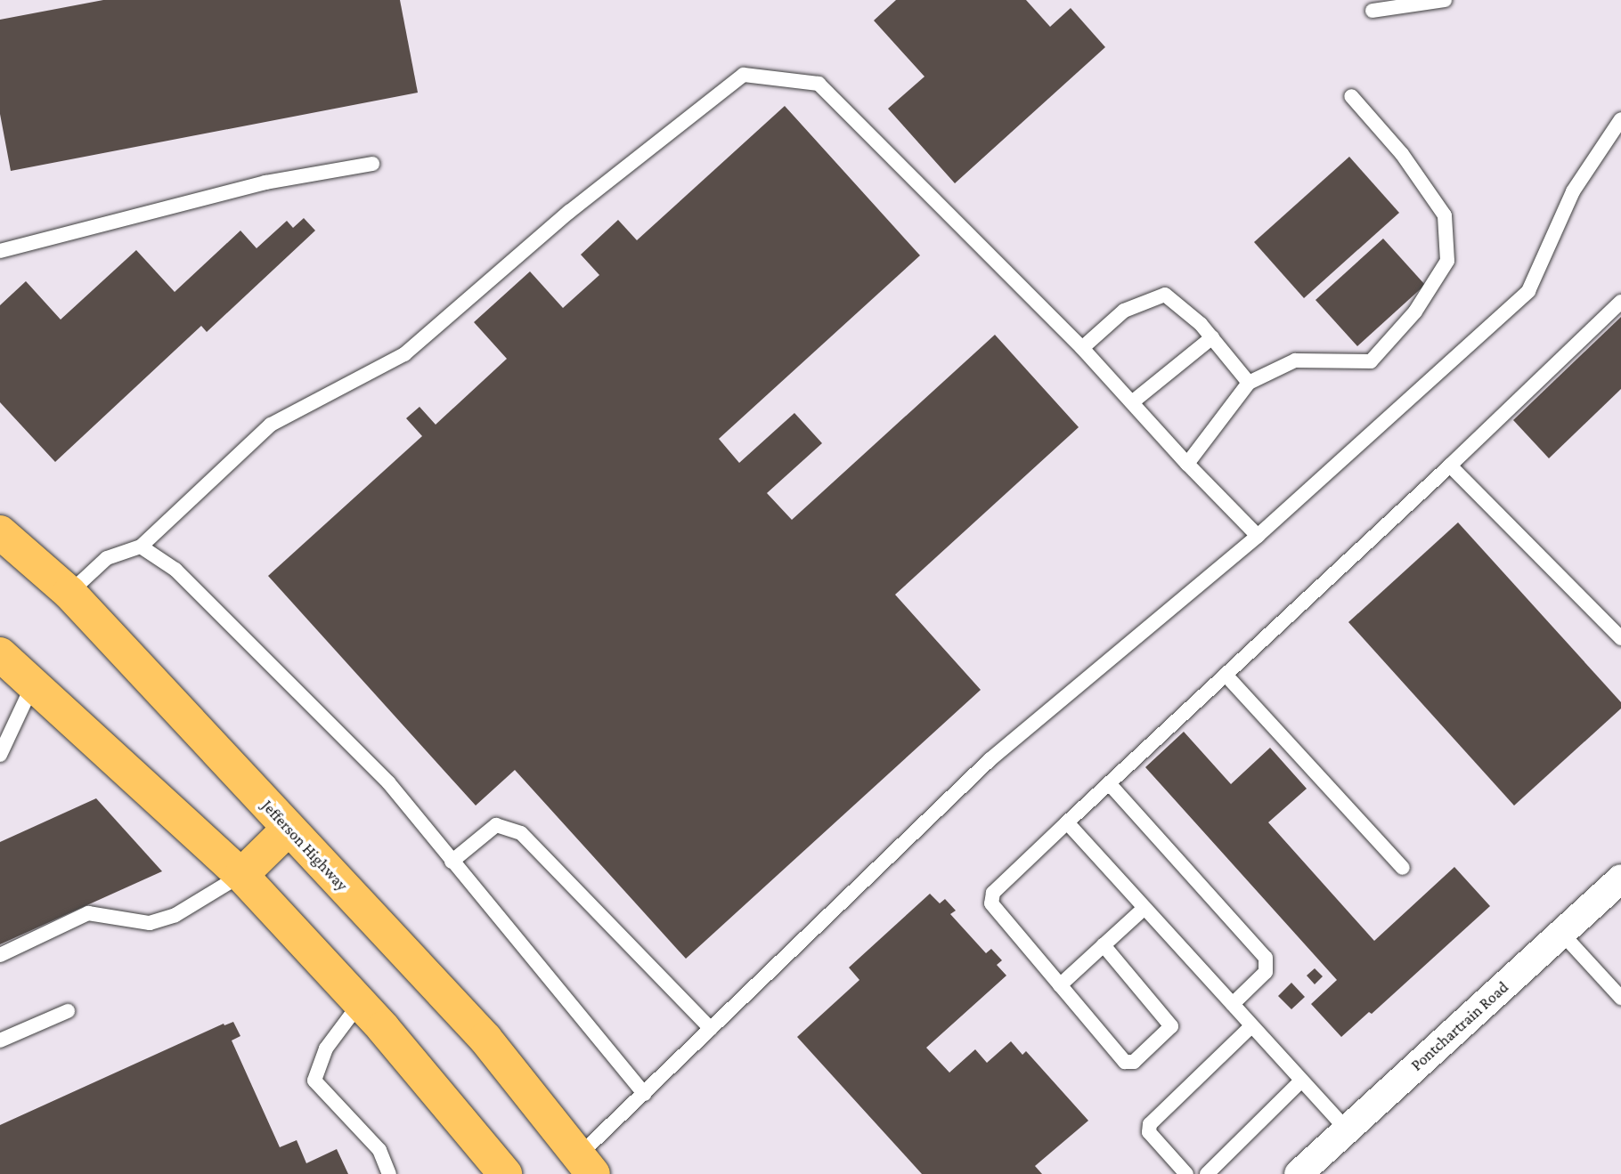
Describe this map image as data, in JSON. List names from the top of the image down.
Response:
{
  "streets": {
    "main road": ["Jefferson Highway"],
    "street": ["Pontchartrain Road"]
  }
}
